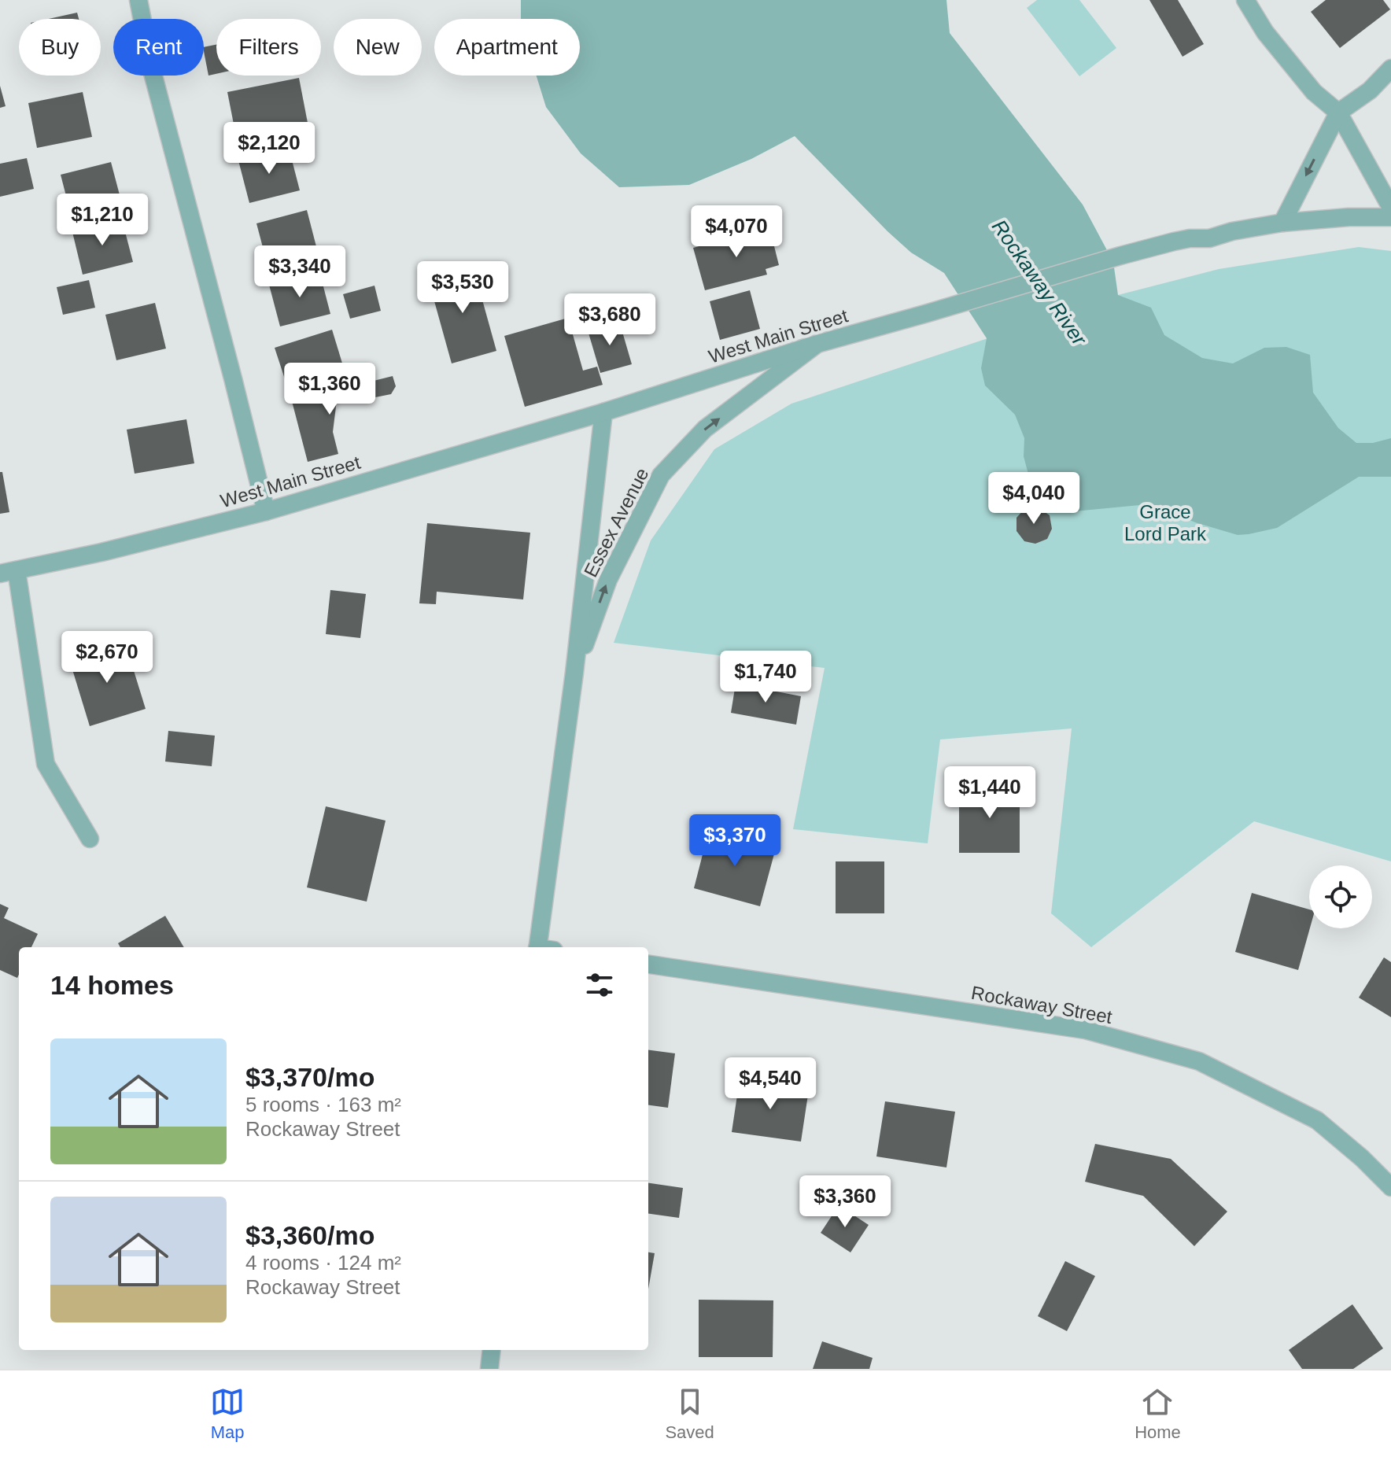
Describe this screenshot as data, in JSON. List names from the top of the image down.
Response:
{
  "streets": {
    "street": ["West Main Street", "Essex Avenue", "Rockaway Street"]
  },
  "crossings": [
    ["West Main Street", "Essex Avenue"]
  ],
  "one_way": ["Essex Avenue"],
  "water": ["Rockaway River"],
  "parks": ["Grace Lord Park"],
  "page": {
    "chip": [
      "Buy",
      "Rent",
      "Filters",
      "New",
      "Apartment"
    ],
    "price": [
      "$2,120",
      "$1,210",
      "$4,070",
      "$3,340",
      "$3,530",
      "$3,680",
      "$1,360",
      "$4,040",
      "$2,670",
      "$1,740",
      "$1,440",
      "$3,370",
      "$4,540",
      "$3,360"
    ],
    "heading": "14 homes",
    "list": [
      {
        "name": "$3,370/mo",
        "note": "5 rooms · 163 m² · Rockaway Street"
      },
      {
        "name": "$3,360/mo",
        "note": "4 rooms · 124 m² · Rockaway Street"
      }
    ],
    "tabs": ["Map", "Saved", "Home"]
  }
}
